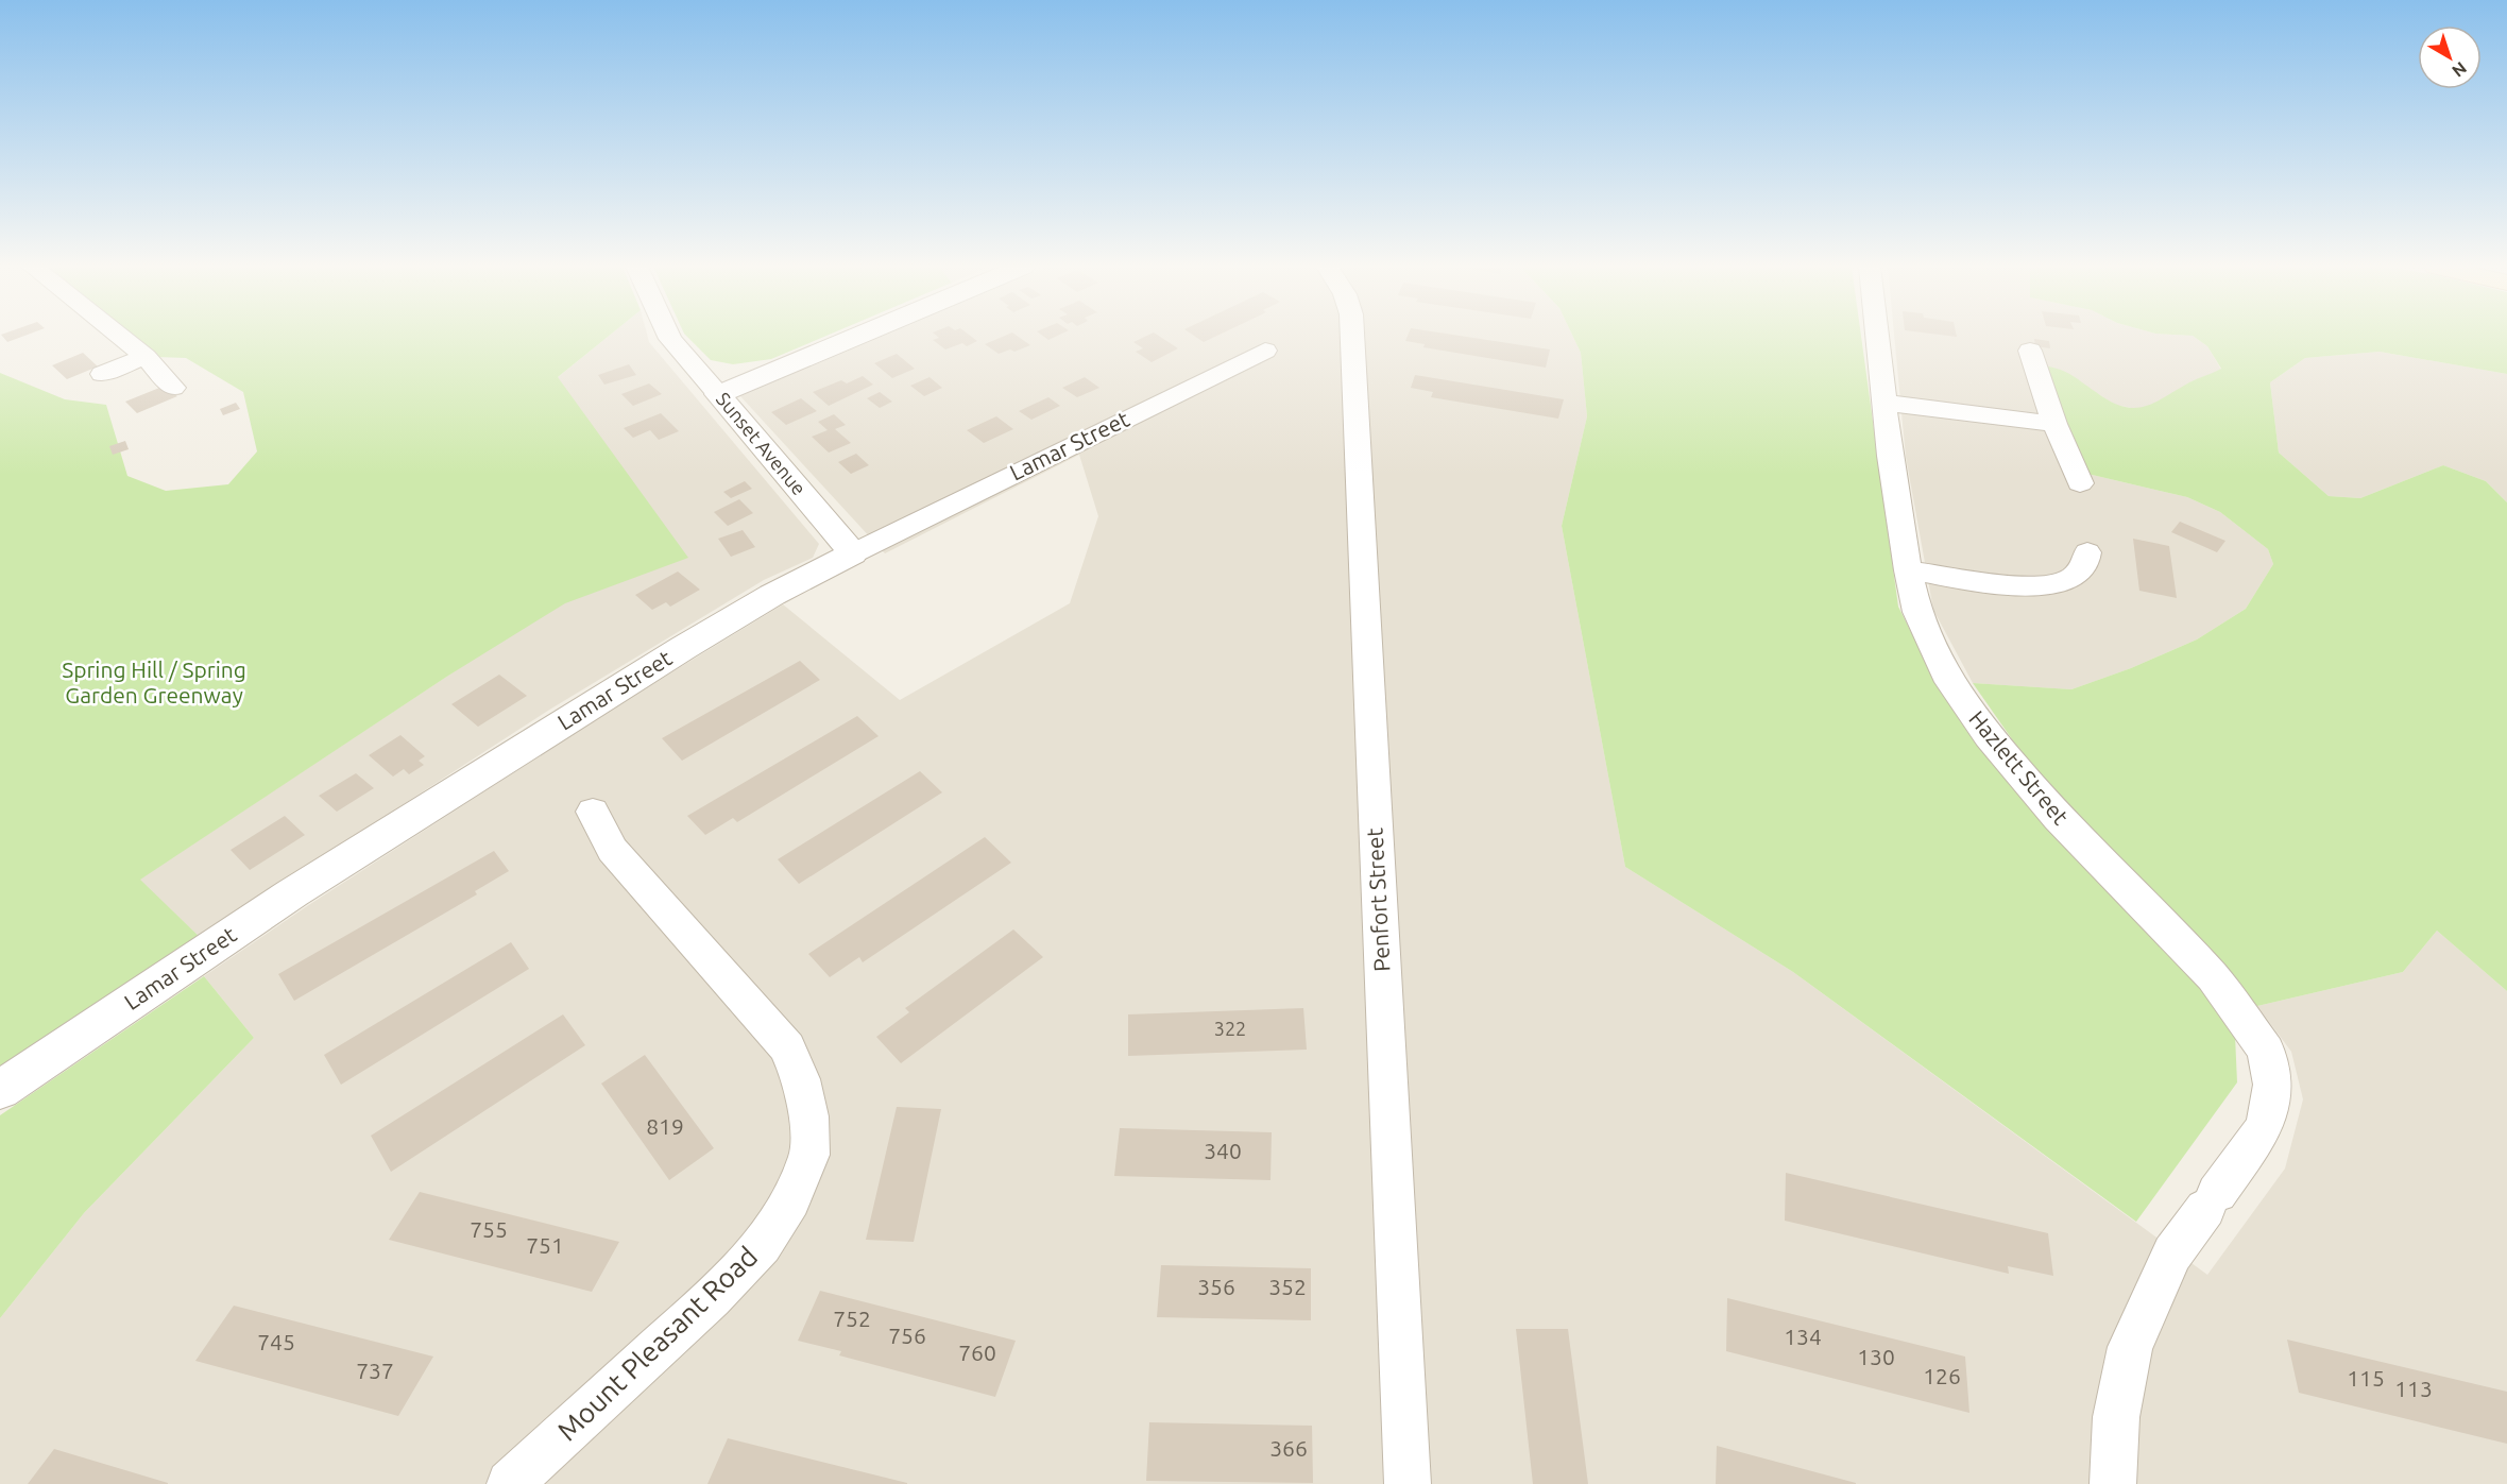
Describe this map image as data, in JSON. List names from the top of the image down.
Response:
{
  "streets": {
    "street": [
      "Sunset Avenue",
      "Lamar Street",
      "Hazlett Street",
      "Penfort Street",
      "Mount Pleasant Road"
    ]
  },
  "crossings": [
    ["Sunset Avenue", "Lamar Street"]
  ],
  "parks": ["Spring Hill / Spring Garden Greenway"],
  "house_numbers": [
    "322",
    "819",
    "340",
    "755",
    "751",
    "356",
    "352",
    "752",
    "756",
    "134",
    "745",
    "760",
    "130",
    "737",
    "126",
    "115",
    "113",
    "366"
  ],
  "north": "bottom right"
}
